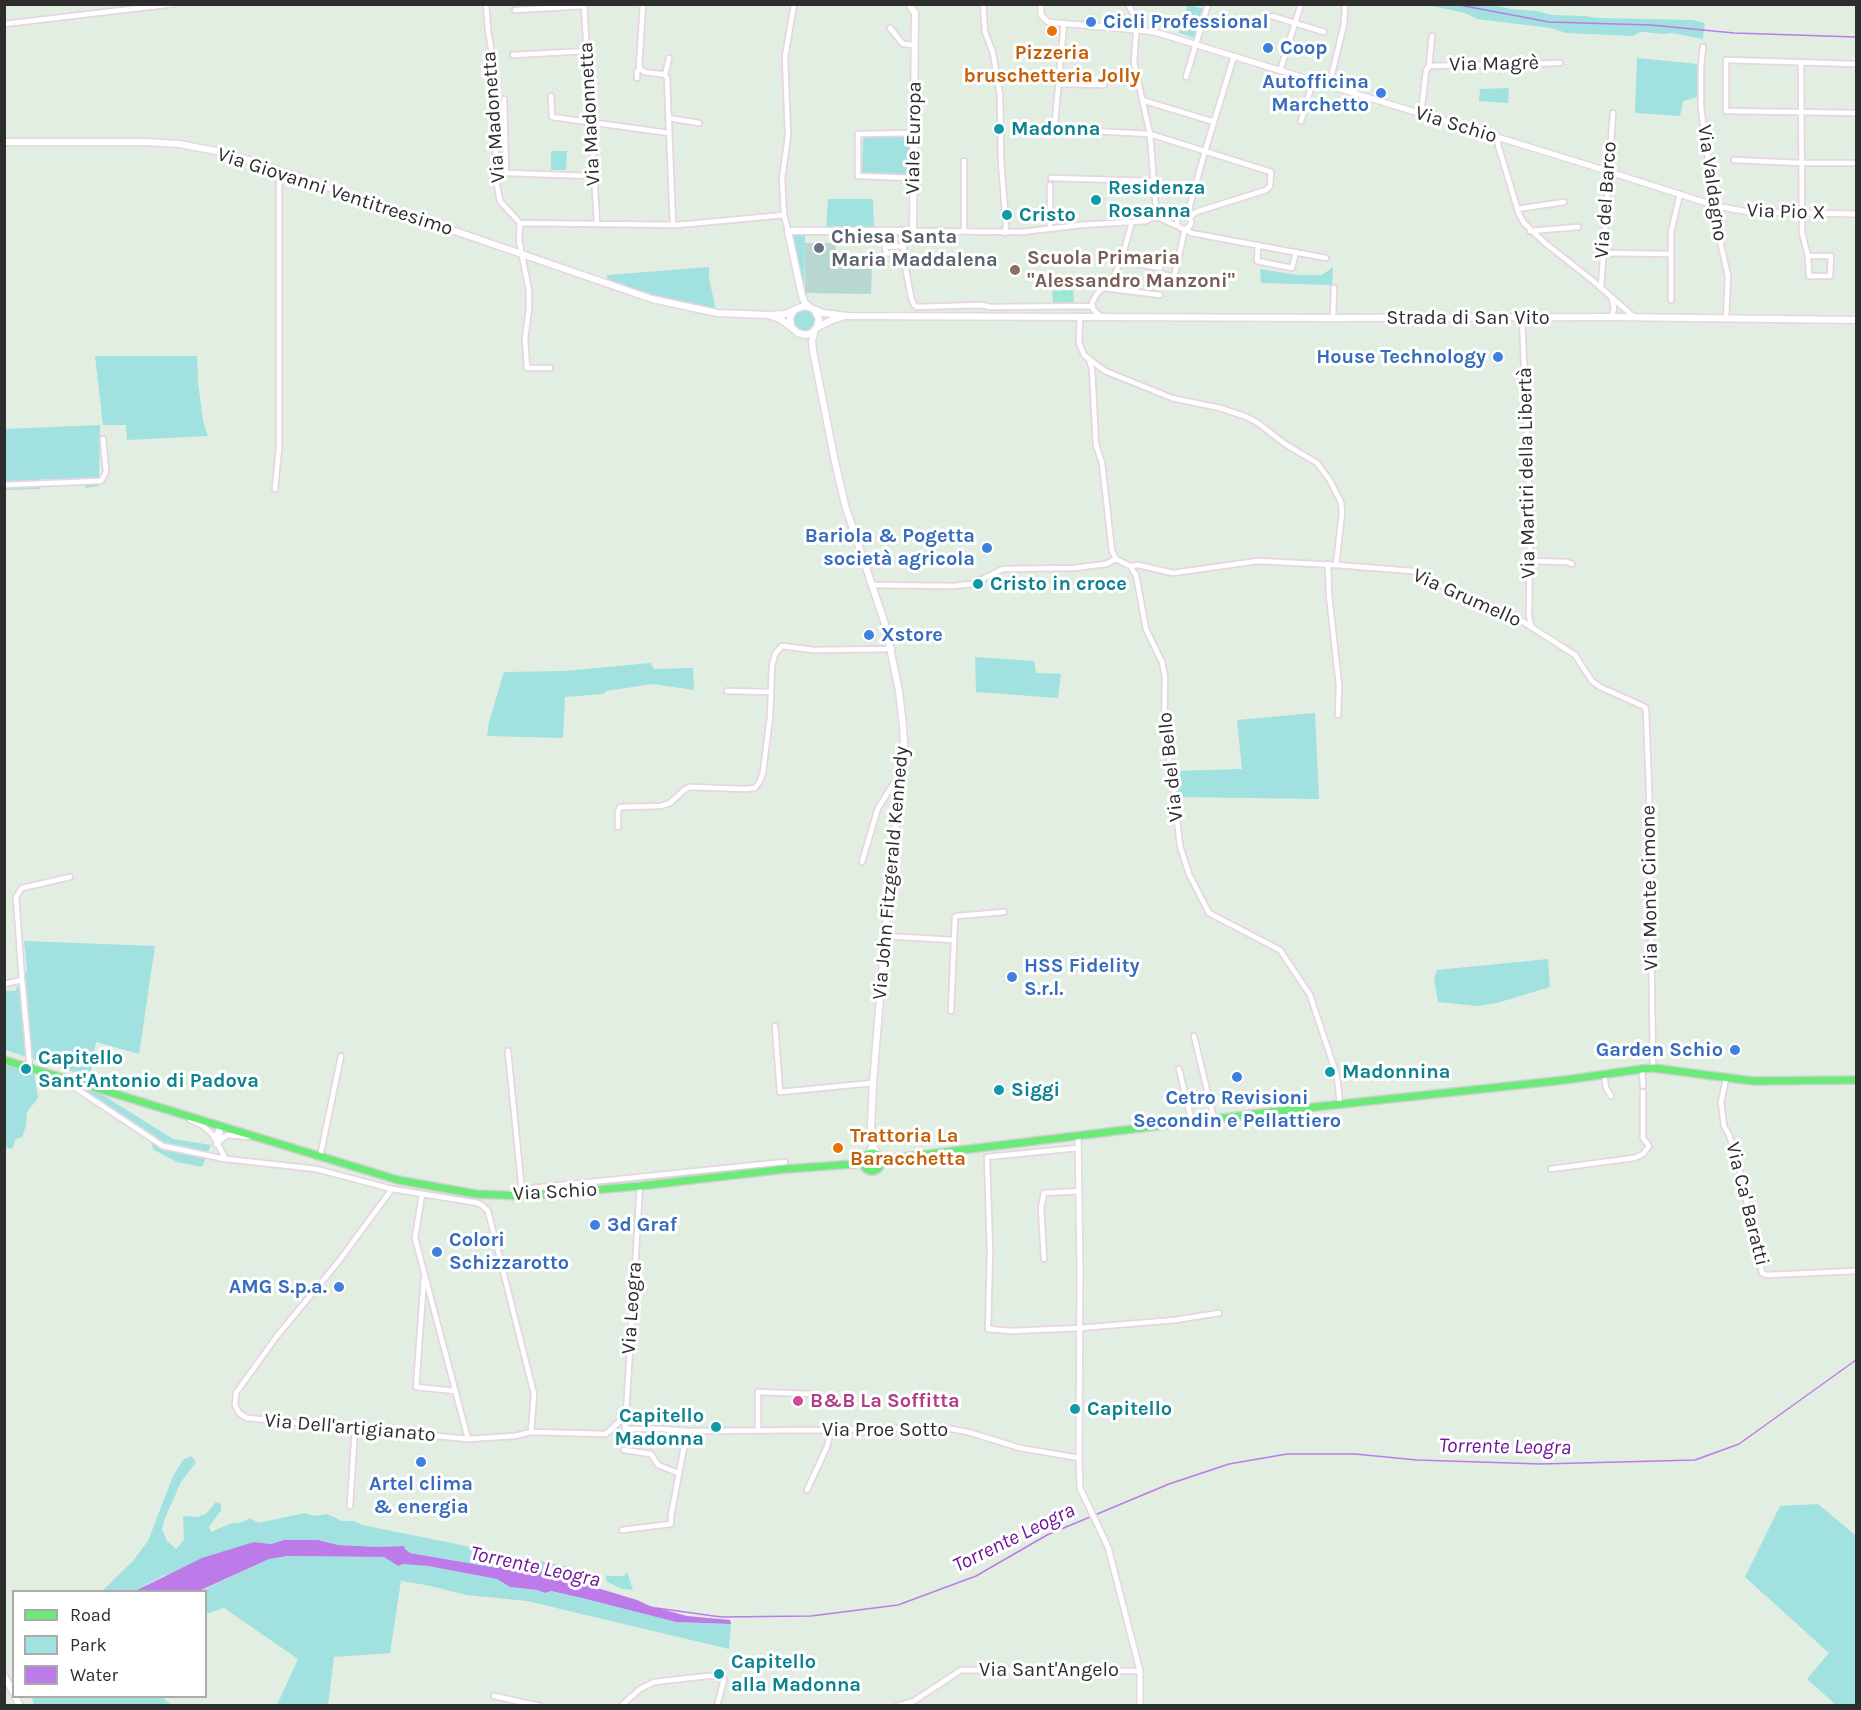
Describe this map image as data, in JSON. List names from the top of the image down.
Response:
{
  "streets": {
    "main road": [
      "Via Schio",
      "Viale Europa",
      "Via Giovanni Ventitreesimo",
      "Strada di San Vito",
      "Via John Fitzgerald Kennedy"
    ],
    "street": [
      "Via Magrè",
      "Via Madonnetta",
      "Via Madonetta",
      "Via Valdagno",
      "Via del Barco",
      "Via Pio X",
      "Via Martiri della Libertà",
      "Via Grumello",
      "Via del Bello",
      "Via Monte Cimone",
      "Via Ca' Baratti",
      "Via Leogra",
      "Via Dell'artigianato",
      "Via Proe Sotto",
      "Via Sant'Angelo"
    ]
  },
  "crossings": [
    ["Via Magrè", "Via Schio"],
    ["Via Schio", "Via Valdagno"],
    ["Via Schio", "Via del Barco"],
    ["Via Schio", "Via Pio X"],
    ["Via Schio", "Via John Fitzgerald Kennedy"],
    ["Via Schio", "Via Leogra"],
    ["Via Schio", "Via Dell'artigianato"],
    ["Via Valdagno", "Via Pio X"],
    ["Via Valdagno", "Strada di San Vito"],
    ["Strada di San Vito", "Via Martiri della Libertà"],
    ["Via Martiri della Libertà", "Via Grumello"],
    ["Via Grumello", "Via del Bello"],
    ["Via Grumello", "Via Monte Cimone"],
    ["Via Leogra", "Via Dell'artigianato"],
    ["Via Leogra", "Via Proe Sotto"]
  ],
  "water": ["Torrente Leogra"],
  "places": [
    "Cicli Professional",
    "Pizzeria bruschetteria Jolly",
    "Coop",
    "Autofficina Marchetto",
    "Madonna",
    "Residenza Rosanna",
    "Cristo",
    "Chiesa Santa Maria Maddalena",
    "Scuola Primaria \"Alessandro Manzoni\"",
    "House Technology",
    "Bariola & Pogetta società agricola",
    "Cristo in croce",
    "Xstore",
    "HSS Fidelity S.r.l.",
    "Garden Schio",
    "Capitello Sant'Antonio di Padova",
    "Madonnina",
    "Cetro Revisioni Secondin e Pellattiero",
    "Siggi",
    "Trattoria La Baracchetta",
    "3d Graf",
    "Colori Schizzarotto",
    "AMG S.p.a.",
    "B&B La Soffitta",
    "Capitello",
    "Capitello Madonna",
    "Artel clima & energia",
    "Capitello alla Madonna"
  ],
  "legend": ["Road", "Park", "Water"]
}
